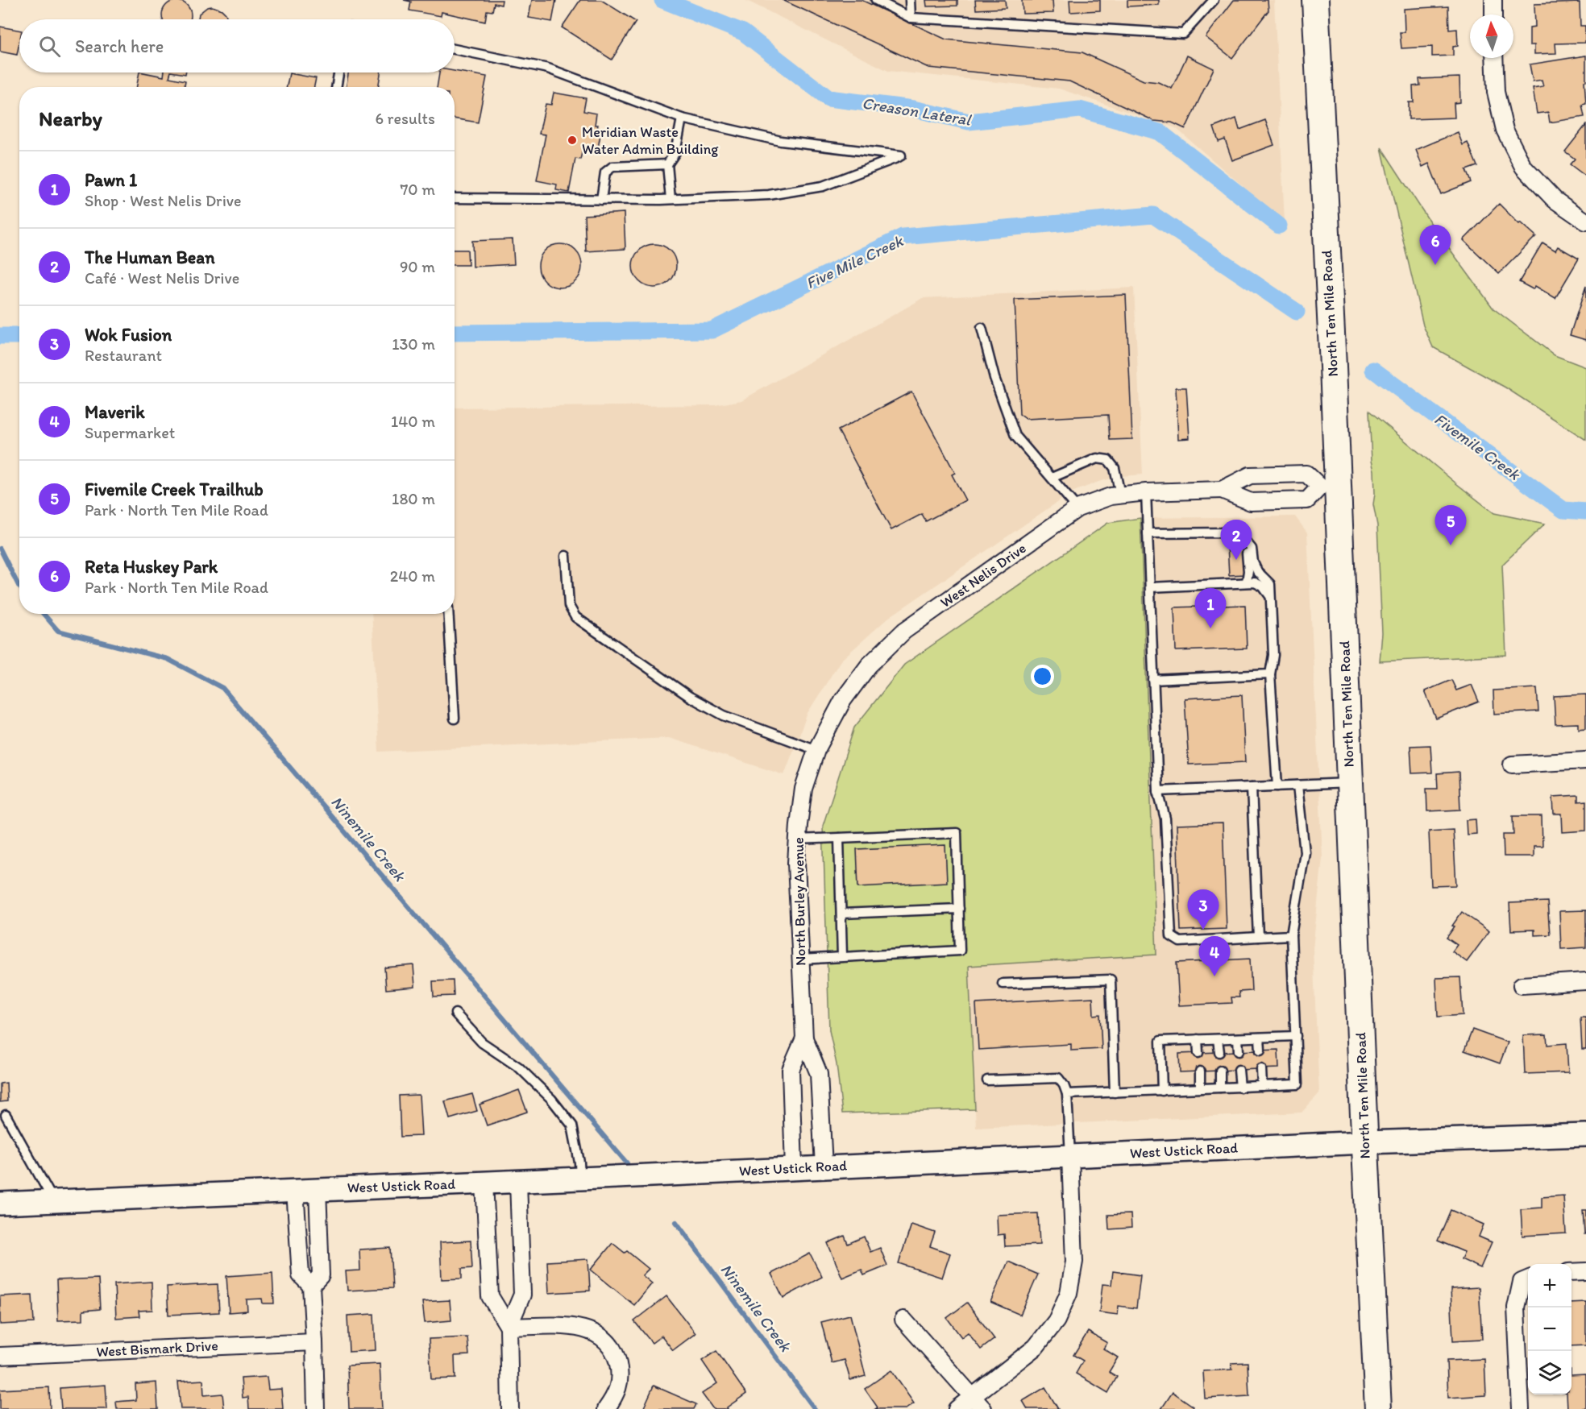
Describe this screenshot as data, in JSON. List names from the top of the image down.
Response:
{
  "streets": {
    "main road": ["North Ten Mile Road", "West Ustick Road"],
    "street": ["West Nelis Drive", "North Burley Avenue", "West Bismark Drive"]
  },
  "crossings": [
    ["North Ten Mile Road", "West Nelis Drive"],
    ["North Ten Mile Road", "West Ustick Road"],
    ["West Nelis Drive", "North Burley Avenue"],
    ["North Burley Avenue", "West Ustick Road"]
  ],
  "water": [
    "Creason Lateral",
    "Five Mile Creek",
    "Fivemile Creek",
    "Ninemile Creek"
  ],
  "places": ["Meridian Waste Water Admin Building"],
  "north": "top",
  "page": {
    "search": "Search here",
    "heading": ["Nearby", "6 results"],
    "list": [
      {
        "mark": "1",
        "name": "Pawn 1",
        "note": "Shop · West Nelis Drive",
        "value": "70 m"
      },
      {
        "mark": "2",
        "name": "The Human Bean",
        "note": "Café · West Nelis Drive",
        "value": "90 m"
      },
      {
        "mark": "3",
        "name": "Wok Fusion",
        "note": "Restaurant",
        "value": "130 m"
      },
      {
        "mark": "4",
        "name": "Maverik",
        "note": "Supermarket",
        "value": "140 m"
      },
      {
        "mark": "5",
        "name": "Fivemile Creek Trailhub",
        "note": "Park · North Ten Mile Road",
        "value": "180 m"
      },
      {
        "mark": "6",
        "name": "Reta Huskey Park",
        "note": "Park · North Ten Mile Road",
        "value": "240 m"
      }
    ],
    "pins": [
      "6",
      "5",
      "2",
      "1",
      "3",
      "4"
    ],
    "map_buttons": ["+", "−"]
  }
}
